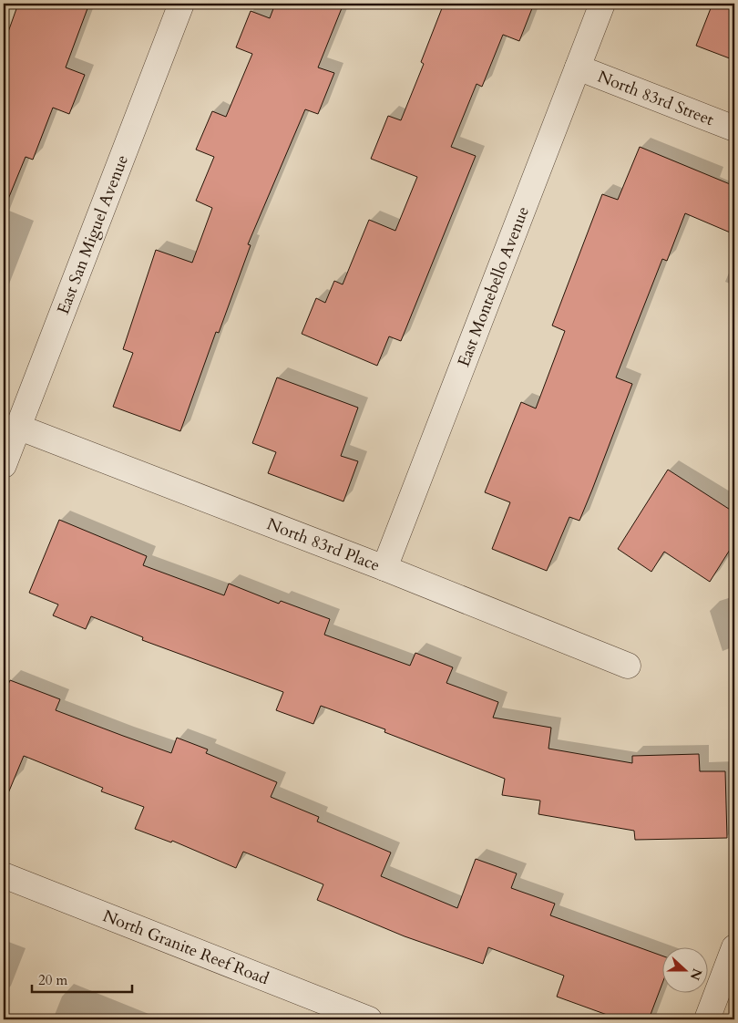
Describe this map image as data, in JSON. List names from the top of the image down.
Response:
{
  "streets": {
    "street": [
      "North 83rd Street",
      "East San Miguel Avenue",
      "East Montebello Avenue",
      "North 83rd Place",
      "North Granite Reef Road"
    ]
  },
  "crossings": [
    ["North 83rd Street", "East Montebello Avenue"],
    ["East San Miguel Avenue", "North 83rd Place"],
    ["East Montebello Avenue", "North 83rd Place"]
  ],
  "scale_bar": "20 m",
  "north": "right"
}
